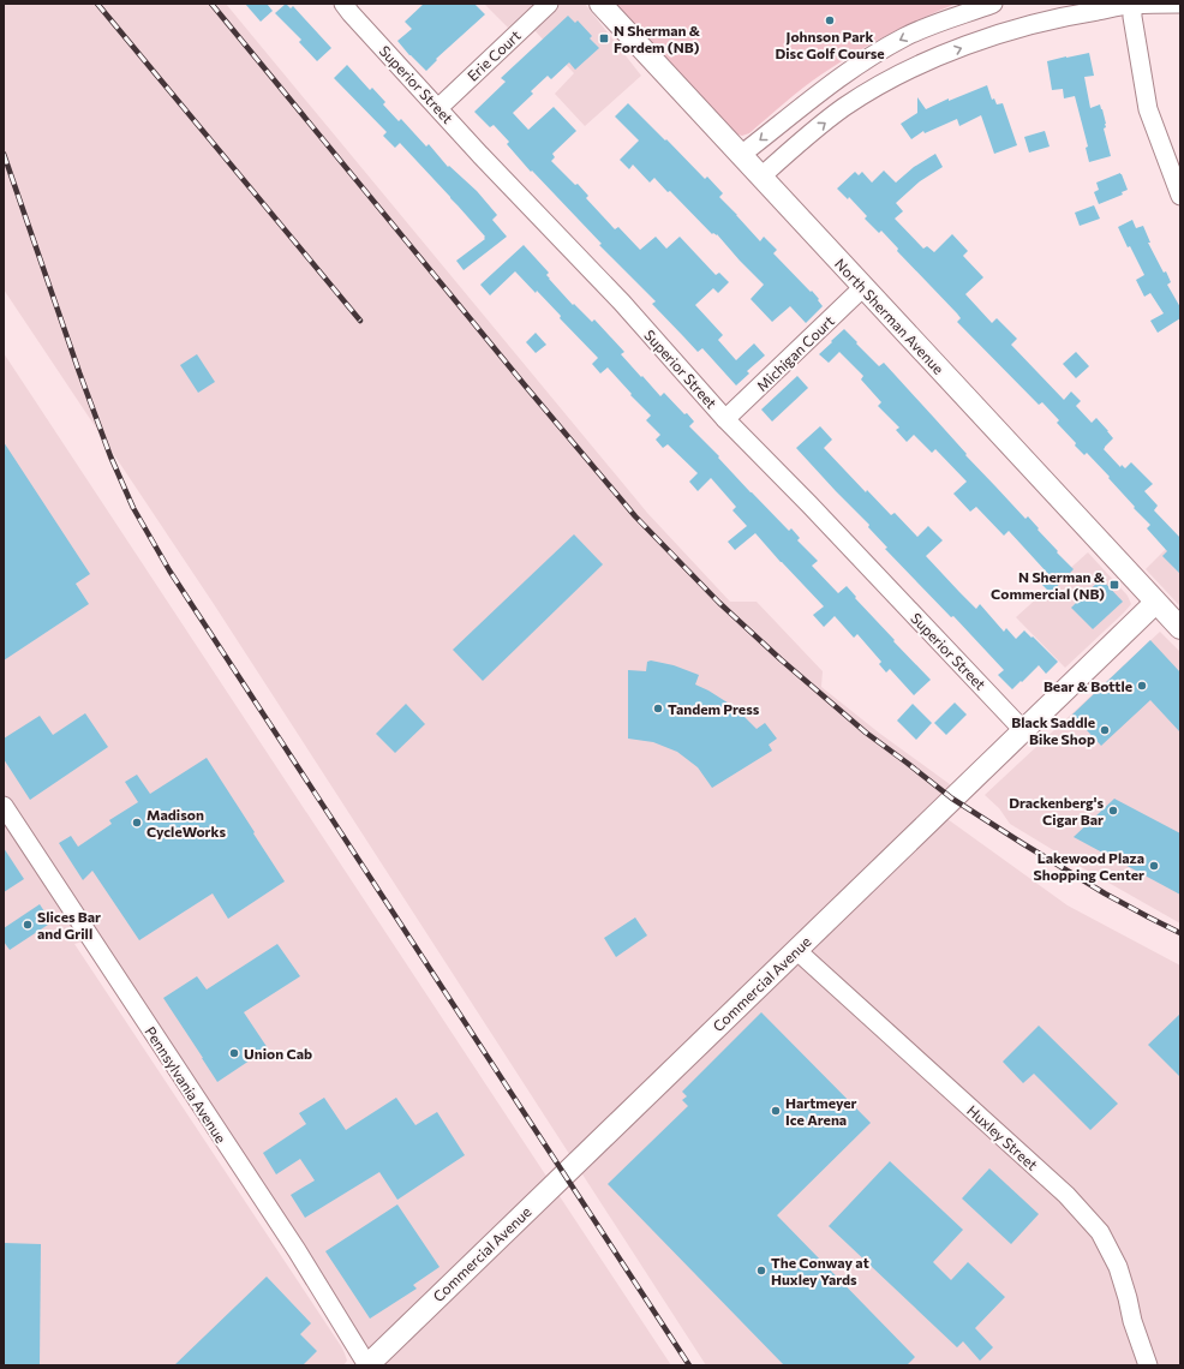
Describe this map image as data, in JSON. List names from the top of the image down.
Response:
{
  "streets": {
    "street": [
      "Erie Court",
      "Superior Street",
      "North Sherman Avenue",
      "Michigan Court",
      "Commercial Avenue",
      "Pennsylvania Avenue",
      "Huxley Street"
    ]
  },
  "crossings": [
    ["Erie Court", "Superior Street"],
    ["Superior Street", "Michigan Court"],
    ["Superior Street", "Commercial Avenue"],
    ["North Sherman Avenue", "Michigan Court"],
    ["North Sherman Avenue", "Commercial Avenue"],
    ["Commercial Avenue", "Pennsylvania Avenue"],
    ["Commercial Avenue", "Huxley Street"]
  ],
  "places": {
    "other": [
      "Johnson Park Disc Golf Course",
      "Bear & Bottle",
      "Tandem Press",
      "Black Saddle Bike Shop",
      "Drackenberg's Cigar Bar",
      "Madison CycleWorks",
      "Lakewood Plaza Shopping Center",
      "Slices Bar and Grill",
      "Union Cab",
      "Hartmeyer Ice Arena",
      "The Conway at Huxley Yards"
    ],
    "transit": ["N Sherman & Fordem (NB)", "N Sherman & Commercial (NB)"]
  }
}
